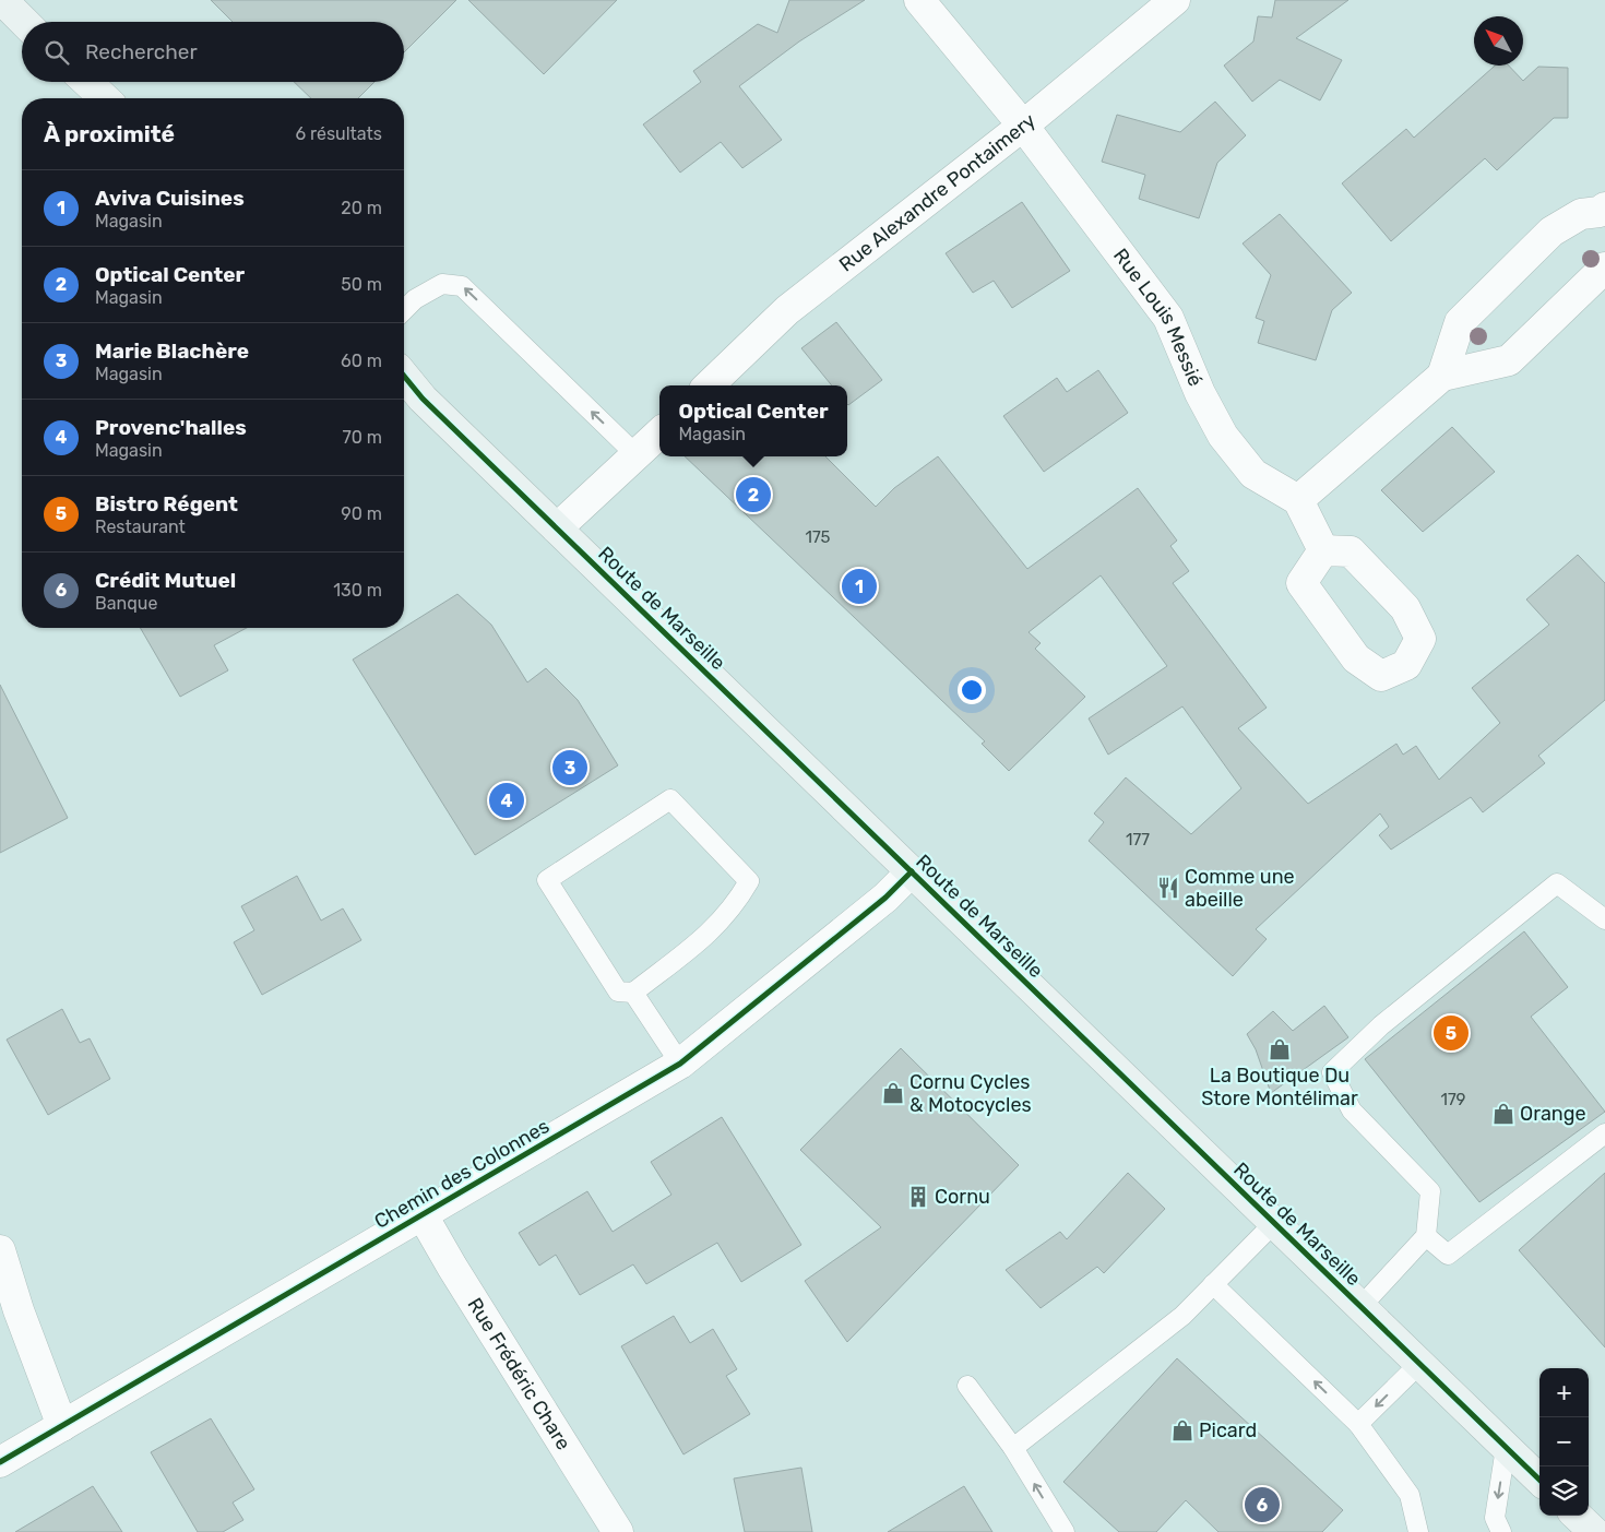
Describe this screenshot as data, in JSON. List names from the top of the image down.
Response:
{
  "streets": {
    "main road": ["Route de Marseille"],
    "street": [
      "Rue Alexandre Pontaimery",
      "Rue Louis Messié",
      "Chemin des Colonnes",
      "Rue Frédéric Chare"
    ]
  },
  "crossings": [
    ["Rue Alexandre Pontaimery", "Rue Louis Messié"],
    ["Route de Marseille", "Chemin des Colonnes"],
    ["Chemin des Colonnes", "Rue Frédéric Chare"]
  ],
  "places": {
    "restaurant": ["Comme une abeille"],
    "shop": [
      "La Boutique Du Store Montélimar",
      "Cornu Cycles & Motocycles",
      "Orange",
      "Picard"
    ],
    "building": ["Cornu"]
  },
  "house_numbers": ["175", "177", "179"],
  "north": "top left",
  "page": {
    "search": "Rechercher",
    "heading": ["À proximité", "6 résultats"],
    "list": [
      {
        "mark": "1",
        "name": "Aviva Cuisines",
        "note": "Magasin",
        "value": "20 m"
      },
      {
        "mark": "2",
        "name": "Optical Center",
        "note": "Magasin",
        "value": "50 m"
      },
      {
        "mark": "3",
        "name": "Marie Blachère",
        "note": "Magasin",
        "value": "60 m"
      },
      {
        "mark": "4",
        "name": "Provenc'halles",
        "note": "Magasin",
        "value": "70 m"
      },
      {
        "mark": "5",
        "name": "Bistro Régent",
        "note": "Restaurant",
        "value": "90 m"
      },
      {
        "mark": "6",
        "name": "Crédit Mutuel",
        "note": "Banque",
        "value": "130 m"
      }
    ],
    "popup": ["Optical Center", "Magasin"],
    "pins": [
      "2",
      "1",
      "3",
      "4",
      "5",
      "6"
    ],
    "map_buttons": ["+", "−"]
  }
}
